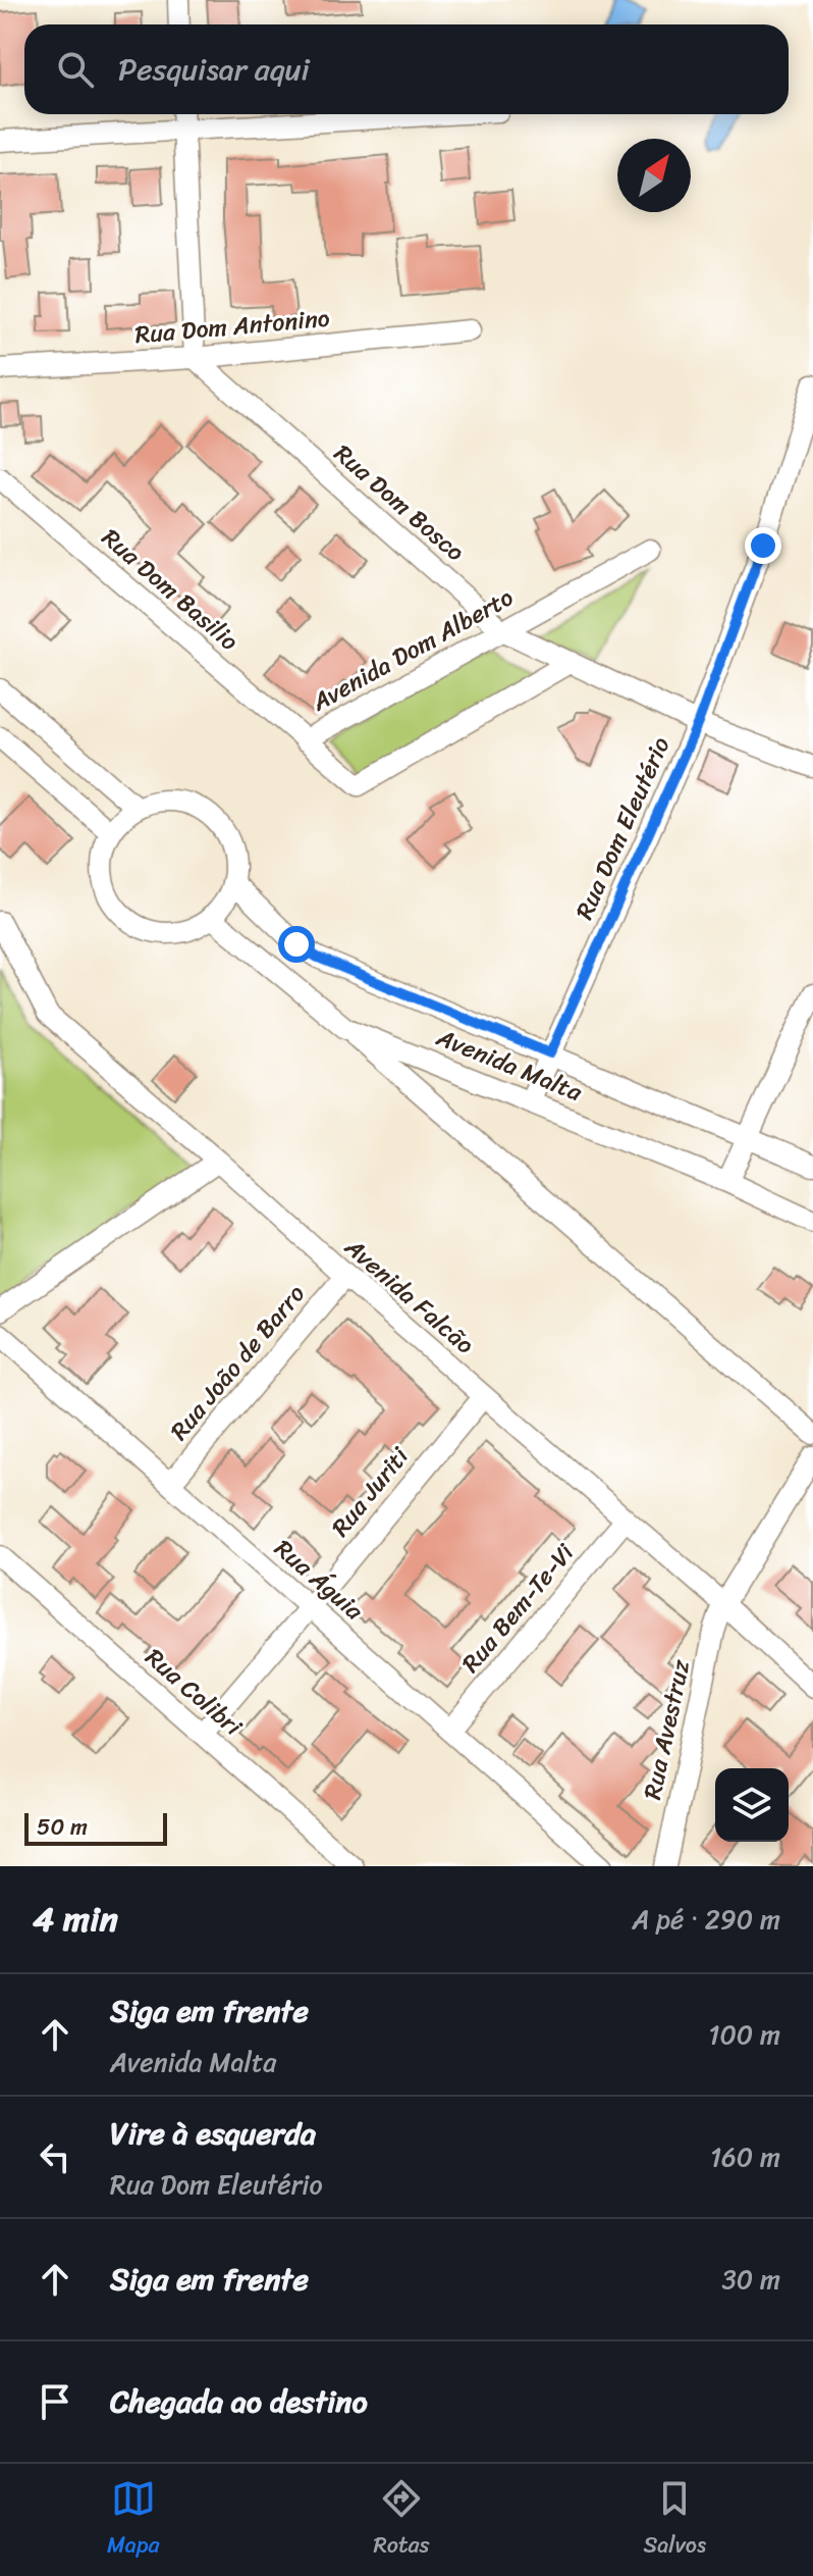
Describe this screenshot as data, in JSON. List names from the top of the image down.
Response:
{
  "streets": {
    "street": [
      "Rua Dom Antonino",
      "Rua Dom Bosco",
      "Rua Dom Basilio",
      "Avenida Dom Alberto",
      "Rua Dom Eleutério",
      "Avenida Malta",
      "Avenida Falcão",
      "Rua João de Barro",
      "Rua Juriti",
      "Rua Águia",
      "Rua Bem-Te-Vi",
      "Rua Colibri",
      "Rua Avestruz"
    ]
  },
  "crossings": [
    ["Rua Dom Antonino", "Rua Dom Bosco"],
    ["Rua Dom Bosco", "Avenida Dom Alberto"],
    ["Rua Dom Bosco", "Rua Dom Eleutério"],
    ["Rua Dom Basilio", "Avenida Dom Alberto"],
    ["Rua Dom Eleutério", "Avenida Malta"],
    ["Avenida Falcão", "Rua João de Barro"],
    ["Avenida Falcão", "Rua Juriti"],
    ["Avenida Falcão", "Rua Bem-Te-Vi"],
    ["Avenida Falcão", "Rua Avestruz"],
    ["Rua João de Barro", "Rua Águia"],
    ["Rua Juriti", "Rua Águia"],
    ["Rua Juriti", "Rua Colibri"],
    ["Rua Águia", "Rua Bem-Te-Vi"]
  ],
  "scale_bar": "50 m",
  "north": "top right",
  "page": {
    "search": "Pesquisar aqui",
    "scale": "50 m",
    "heading": ["4 min", "A pé · 290 m"],
    "list": [
      ["Siga em frente", "Avenida Malta", "100 m"],
      ["Vire à esquerda", "Rua Dom Eleutério", "160 m"],
      ["Siga em frente", "30 m"],
      "Chegada ao destino"
    ],
    "nav": ["Mapa", "Rotas", "Salvos"]
  }
}
